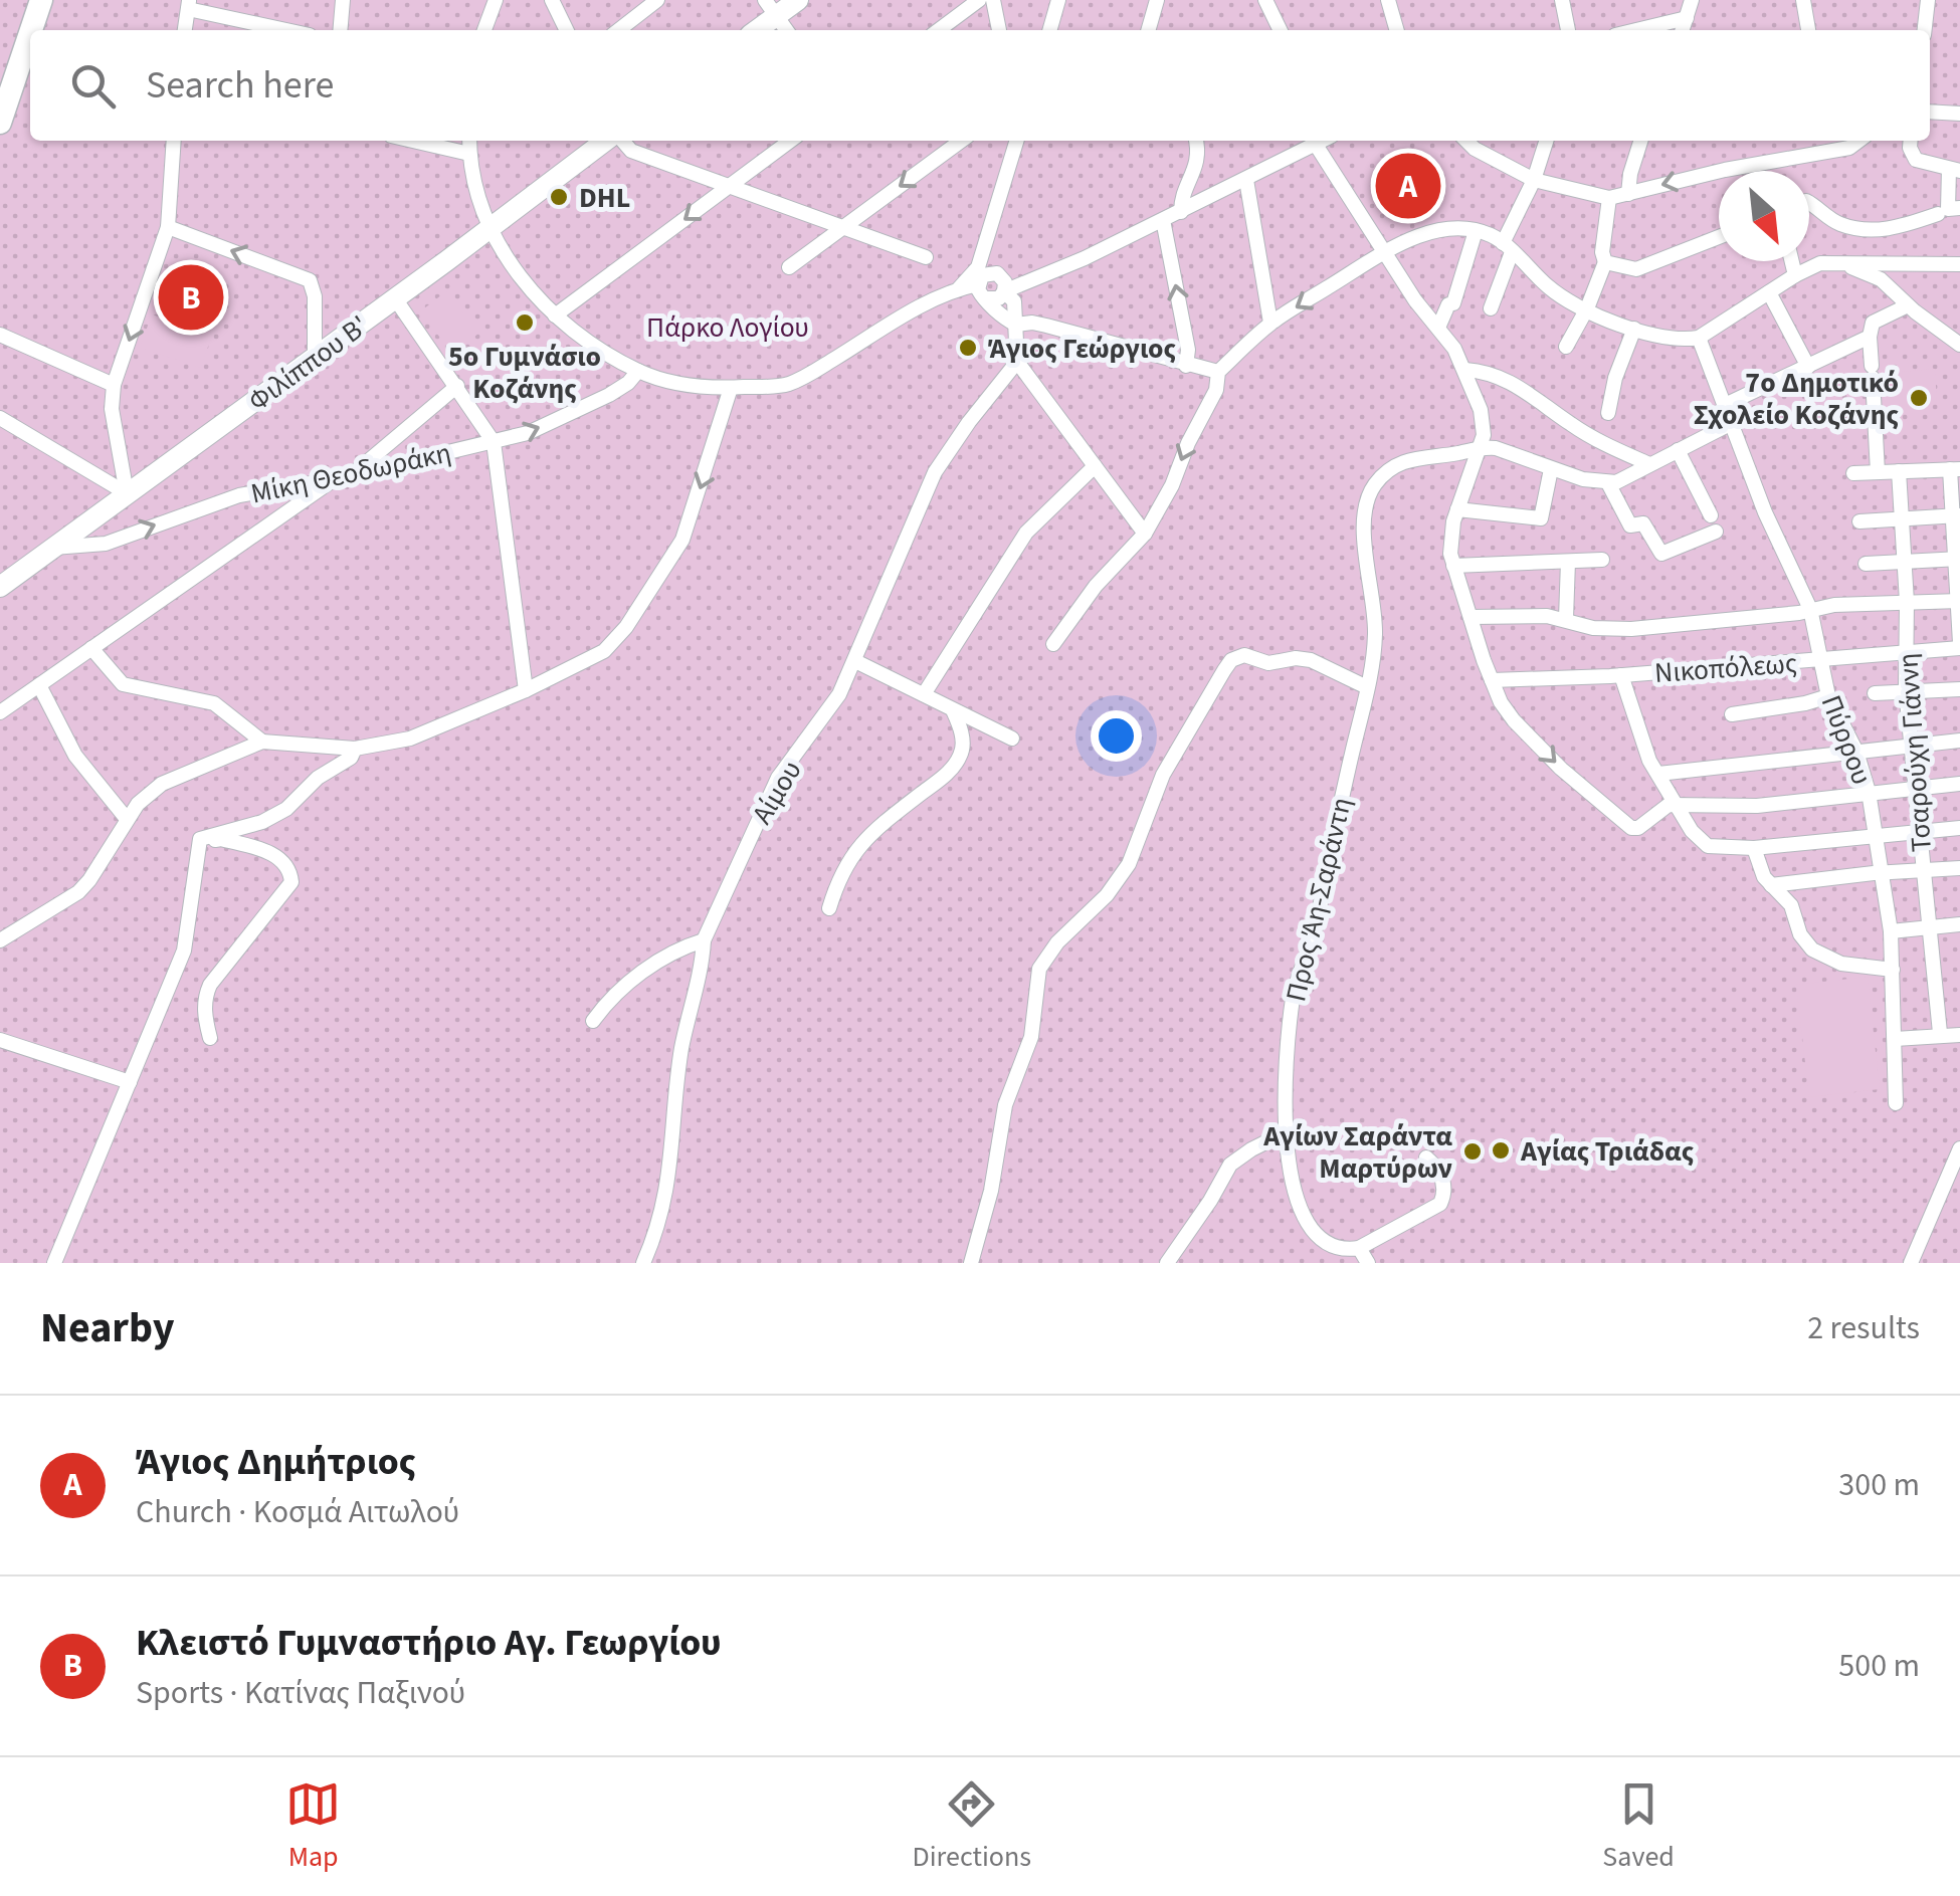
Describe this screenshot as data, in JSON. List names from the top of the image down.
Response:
{
  "streets": {
    "main road": ["Φιλίππου Β'"],
    "street": [
      "Μίκη Θεοδωράκη",
      "Νικοπόλεως",
      "Πύρρου",
      "Τσαρούχη Γιάννη",
      "Αίμου",
      "Προς Άη-Σαράντη"
    ]
  },
  "crossings": [
    ["Φιλίππου Β'", "Μίκη Θεοδωράκη"],
    ["Νικοπόλεως", "Πύρρου"],
    ["Νικοπόλεως", "Τσαρούχη Γιάννη"]
  ],
  "parks": ["Πάρκο Λογίου"],
  "places": [
    "DHL",
    "5o Γυμνάσιο Κοζάνης",
    "Άγιος Γεώργιος",
    "7ο Δημοτικό Σχολείο Κοζάνης",
    "Αγίας Τριάδας",
    "Αγίων Σαράντα Μαρτύρων"
  ],
  "north": "bottom right",
  "page": {
    "search": "Search here",
    "pins": ["A", "B"],
    "heading": ["Nearby", "2 results"],
    "list": [
      {
        "mark": "A",
        "name": "Άγιος Δημήτριος",
        "note": "Church · Κοσμά Αιτωλού",
        "value": "300 m"
      },
      {
        "mark": "B",
        "name": "Κλειστό Γυμναστήριο Αγ. Γεωργίου",
        "note": "Sports · Κατίνας Παξινού",
        "value": "500 m"
      }
    ],
    "nav": ["Map", "Directions", "Saved"]
  }
}
